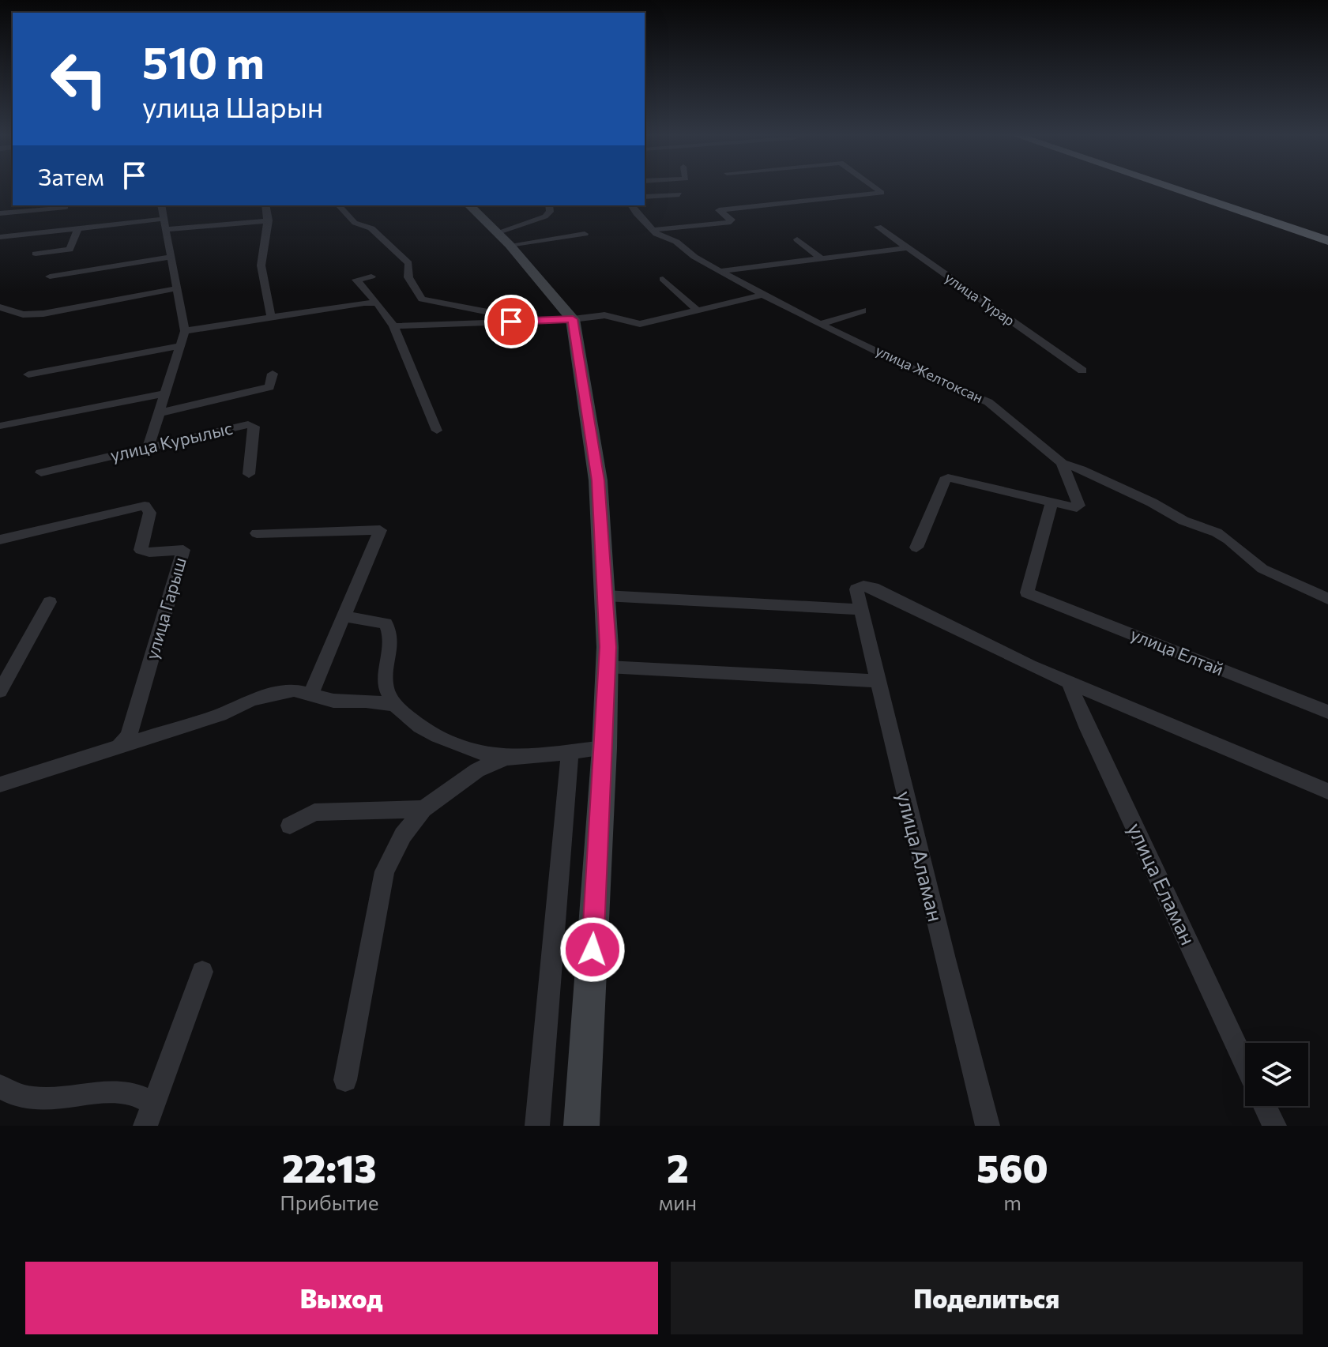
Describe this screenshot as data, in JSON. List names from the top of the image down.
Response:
{
  "streets": {
    "street": [
      "улица Турар",
      "улица Желтоксан",
      "улица Курылыс",
      "улица Гарыш",
      "улица Елтай",
      "улица Аламан",
      "улица Еламан"
    ]
  },
  "crossings": [
    ["улица Аламан", "улица Еламан"]
  ],
  "page": {
    "turn": ["510 m", "улица Шарын"],
    "then": "Затем",
    "eta": [
      "22:13",
      "Прибытие",
      "2",
      "мин",
      "560",
      "m"
    ],
    "buttons": ["Выход", "Поделиться"]
  }
}
